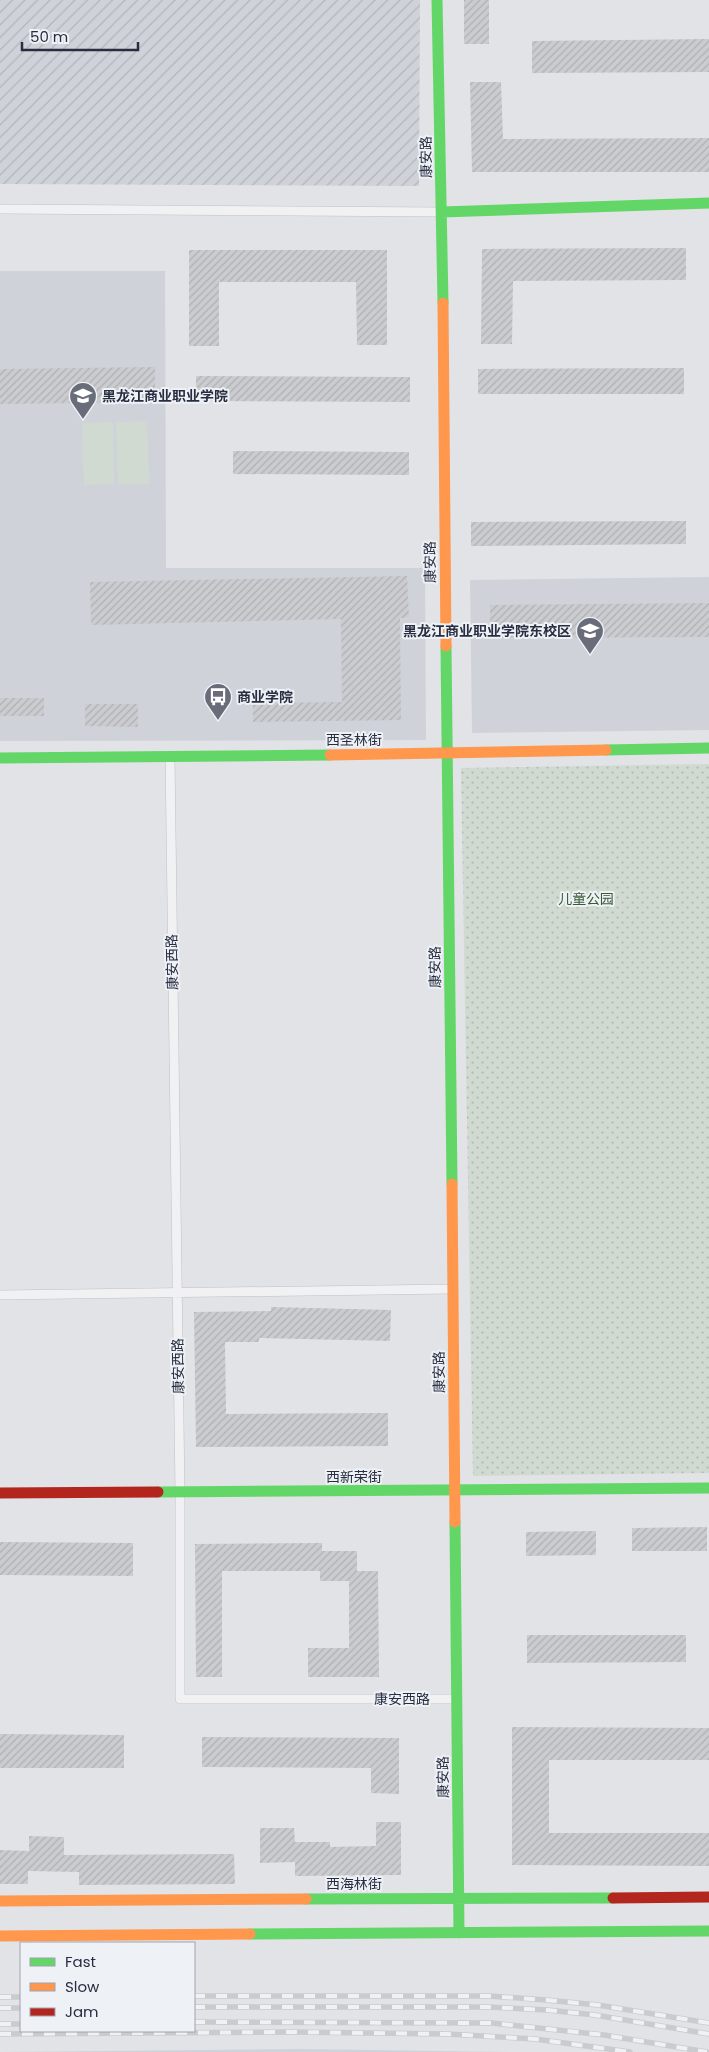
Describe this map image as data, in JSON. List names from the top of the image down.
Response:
{
  "streets": {
    "main road": [
      "康安路",
      "西圣林街",
      "西新荣街",
      "西海林街"
    ],
    "lane": ["康安西路"]
  },
  "crossings": [
    ["康安路", "西圣林街"],
    ["康安路", "康安西路"],
    ["康安路", "西新荣街"],
    ["康安路", "西海林街"],
    ["西圣林街", "康安西路"],
    ["康安西路", "西新荣街"]
  ],
  "parks": ["儿童公园"],
  "places": {
    "school or university": ["黑龙江商业职业学院", "黑龙江商业职业学院东校区"],
    "bus stop": ["商业学院"]
  },
  "legend": ["Fast", "Slow", "Jam"],
  "scale_bar": "50 m"
}
